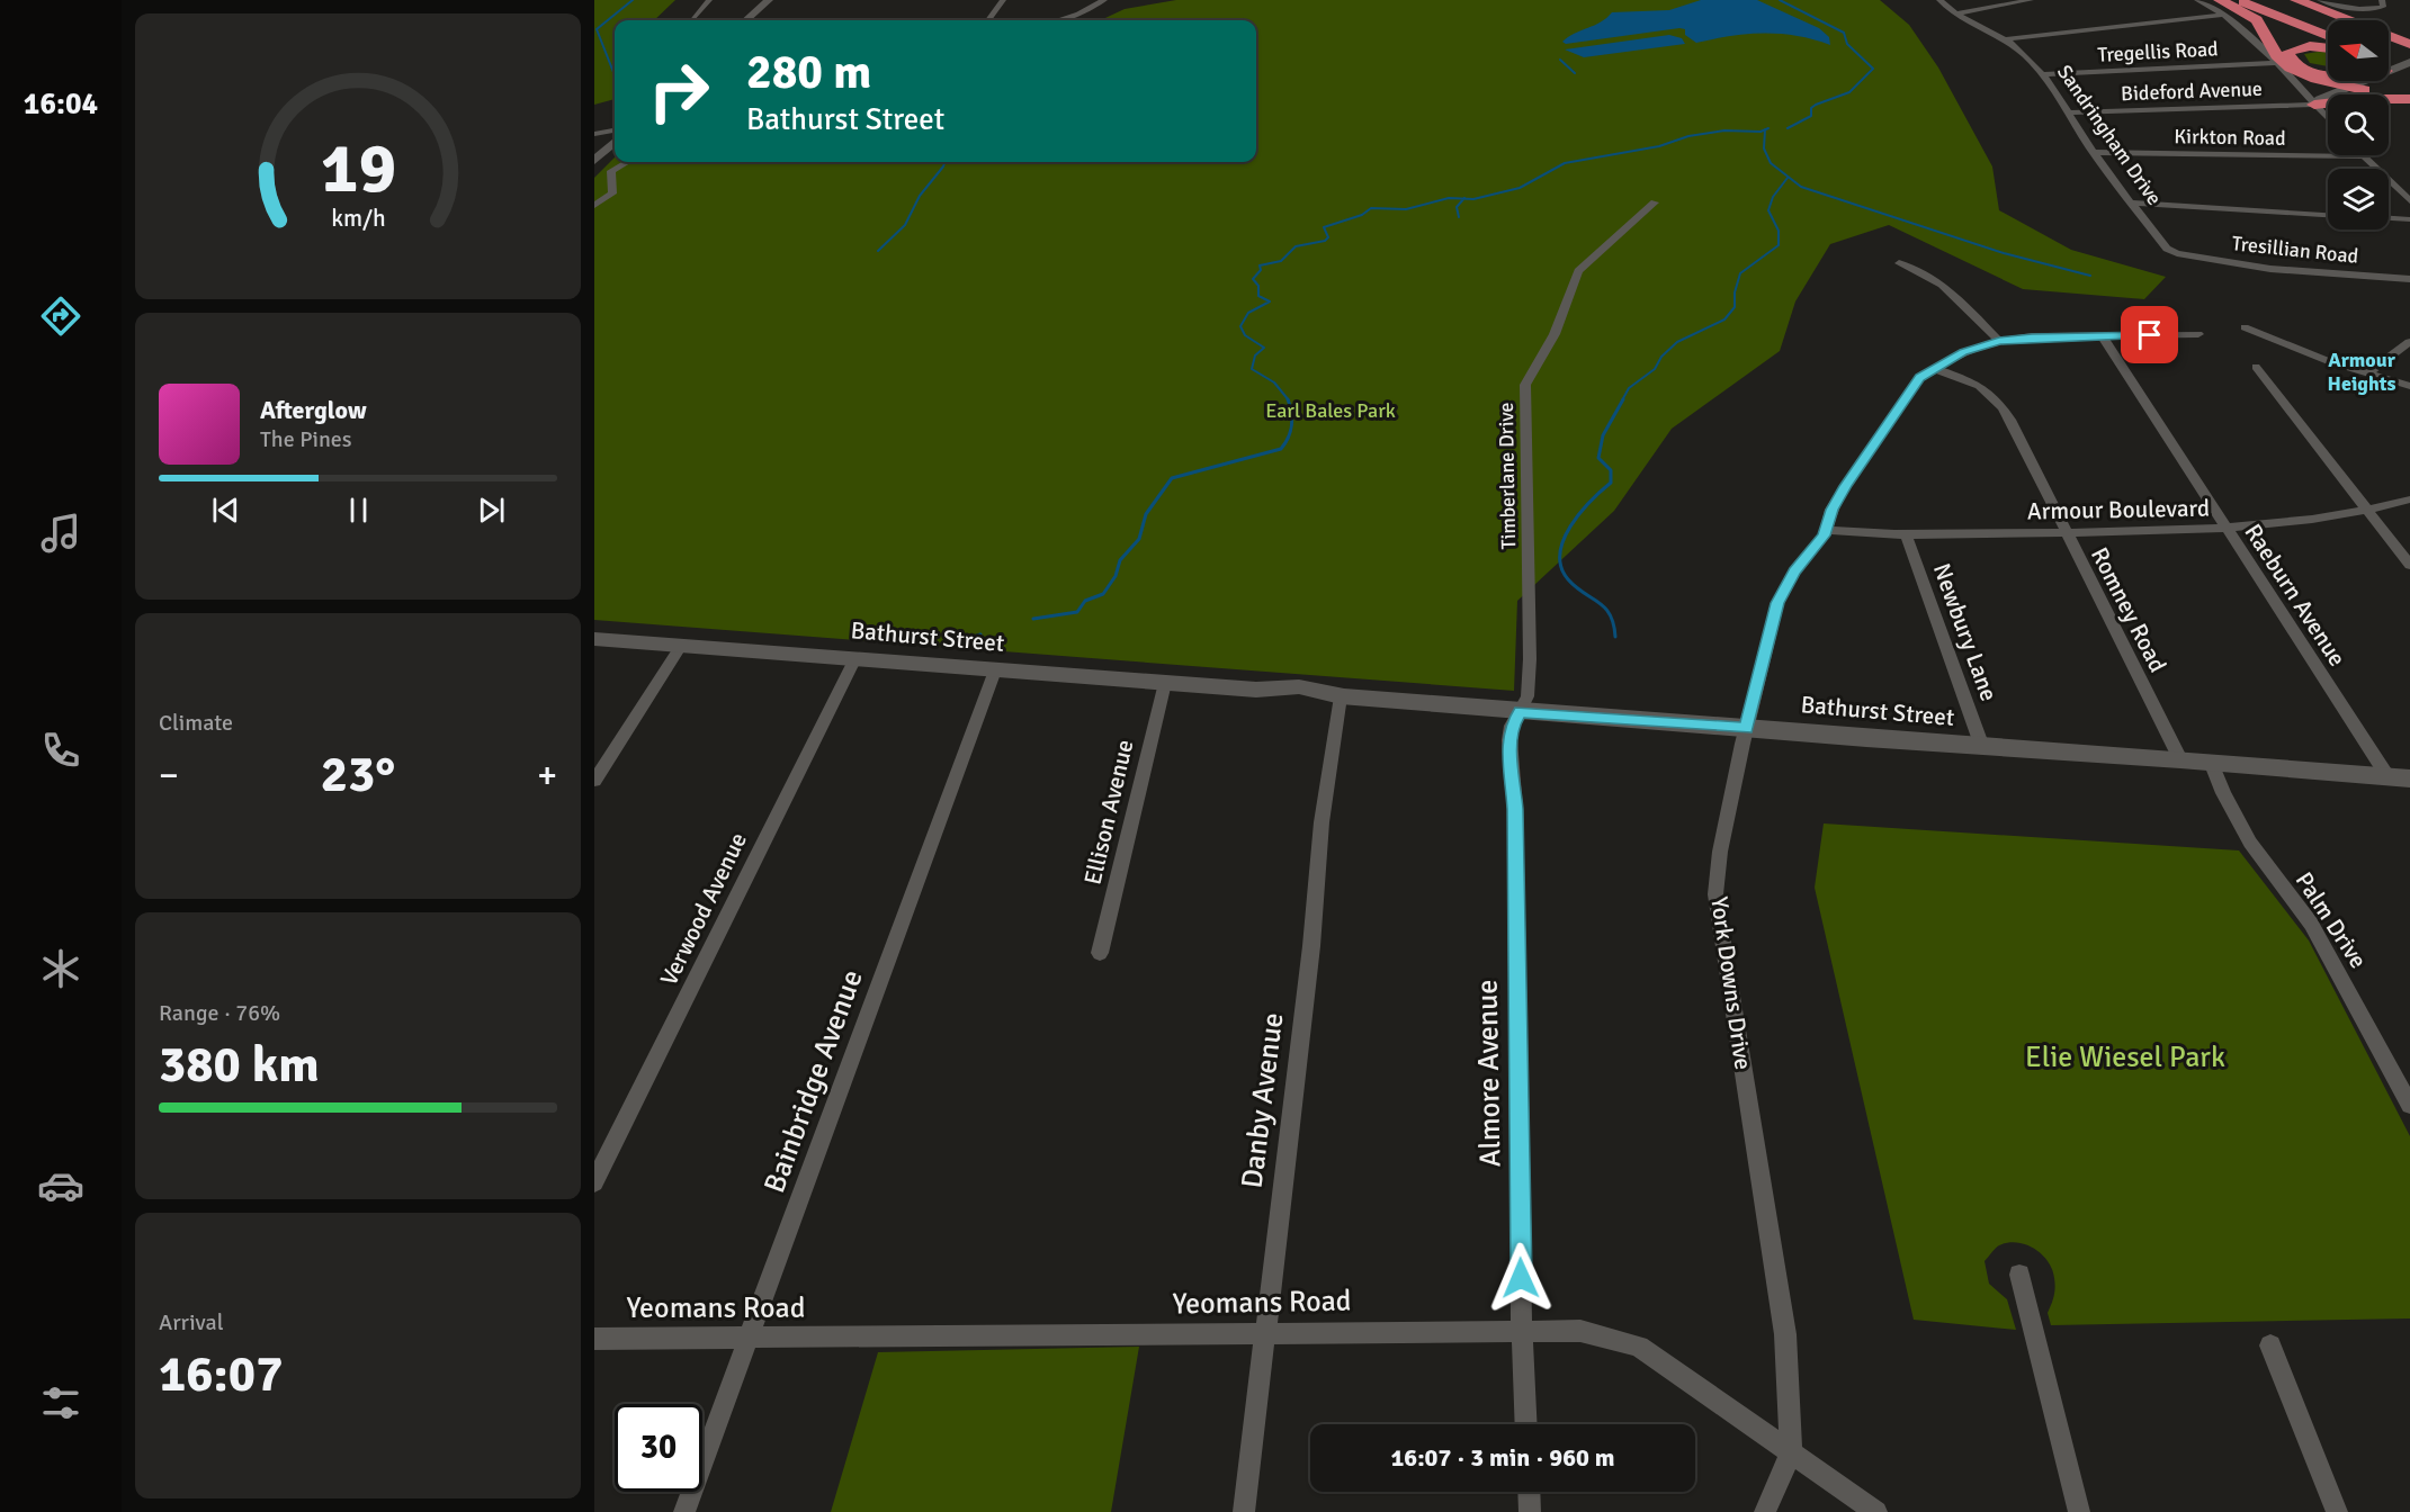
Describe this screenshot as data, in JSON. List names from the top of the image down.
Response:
{
  "streets": {
    "main road": ["Bathurst Street"],
    "street": [
      "Tregellis Road",
      "Bideford Avenue",
      "Sandringham Drive",
      "Kirkton Road",
      "Tresillian Road",
      "Timberlane Drive",
      "Armour Boulevard",
      "Raeburn Avenue",
      "Romney Road",
      "Newbury Lane",
      "Ellison Avenue",
      "Verwood Avenue",
      "Palm Drive",
      "York Downs Drive",
      "Almore Avenue",
      "Bainbridge Avenue",
      "Danby Avenue",
      "Yeomans Road"
    ]
  },
  "crossings": [
    ["Tregellis Road", "Sandringham Drive"],
    ["Bideford Avenue", "Sandringham Drive"],
    ["Sandringham Drive", "Kirkton Road"],
    ["Sandringham Drive", "Tresillian Road"],
    ["Timberlane Drive", "Bathurst Street"],
    ["Timberlane Drive", "Almore Avenue"],
    ["Armour Boulevard", "Raeburn Avenue"],
    ["Armour Boulevard", "Romney Road"],
    ["Armour Boulevard", "Newbury Lane"],
    ["Armour Boulevard", "York Downs Drive"],
    ["Raeburn Avenue", "Bathurst Street"],
    ["Raeburn Avenue", "York Downs Drive"],
    ["Romney Road", "Bathurst Street"],
    ["Romney Road", "York Downs Drive"],
    ["Newbury Lane", "Bathurst Street"],
    ["Bathurst Street", "Ellison Avenue"],
    ["Bathurst Street", "Verwood Avenue"],
    ["Bathurst Street", "Palm Drive"],
    ["Bathurst Street", "York Downs Drive"],
    ["Bathurst Street", "Almore Avenue"],
    ["Bathurst Street", "Bainbridge Avenue"],
    ["Bathurst Street", "Danby Avenue"],
    ["York Downs Drive", "Yeomans Road"],
    ["Almore Avenue", "Yeomans Road"],
    ["Bainbridge Avenue", "Yeomans Road"],
    ["Danby Avenue", "Yeomans Road"]
  ],
  "districts": ["Armour Heights"],
  "parks": ["Earl Bales Park", "Elie Wiesel Park"],
  "north": "left",
  "page": {
    "tabs": "16:04",
    "turn": ["280 m", "Bathurst Street"],
    "song": ["Afterglow", "The Pines"],
    "tile": [
      "Climate",
      ["Range · 76%", "380 km"],
      ["Arrival", "16:07"]
    ],
    "heat": ["−", "23°", "+"],
    "limit": "30",
    "trip": "16:07 · 3 min · 960 m",
    "gauge": ["19", "km/h"]
  }
}
